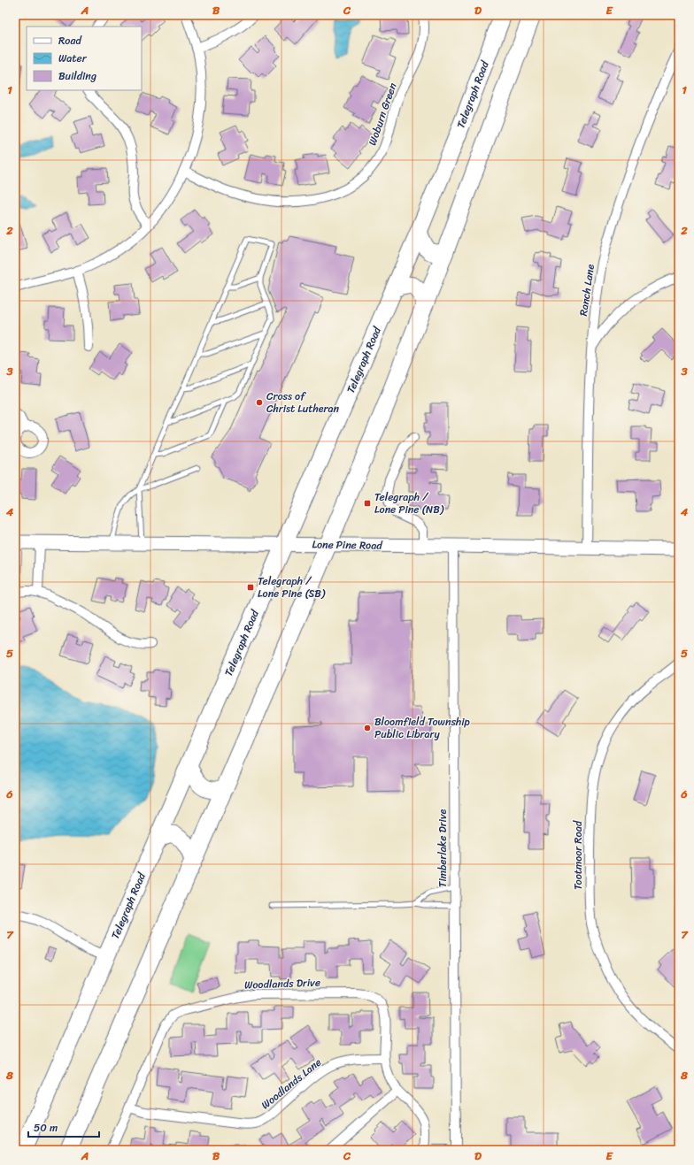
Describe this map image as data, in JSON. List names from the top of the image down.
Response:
{
  "streets": {
    "highway": ["Telegraph Road"],
    "street": [
      "Woburn Green",
      "Ranch Lane",
      "Lone Pine Road",
      "Timberlake Drive",
      "Tootmoor Road",
      "Woodlands Drive",
      "Woodlands Lane"
    ]
  },
  "crossings": [
    ["Telegraph Road", "Lone Pine Road"],
    ["Ranch Lane", "Lone Pine Road"],
    ["Lone Pine Road", "Timberlake Drive"],
    ["Woodlands Drive", "Woodlands Lane"]
  ],
  "places": {
    "other": ["Cross of Christ Lutheran", "Bloomfield Township Public Library"],
    "transit": ["Telegraph / Lone Pine (NB)", "Telegraph / Lone Pine (SB)"]
  },
  "legend": ["Road", "Water", "Building"],
  "scale_bar": "50 m",
  "grid": {
    "columns": [
      "A",
      "B",
      "C",
      "D",
      "E"
    ],
    "rows": [
      "1",
      "2",
      "3",
      "4",
      "5",
      "6",
      "7",
      "8"
    ]
  }
}
